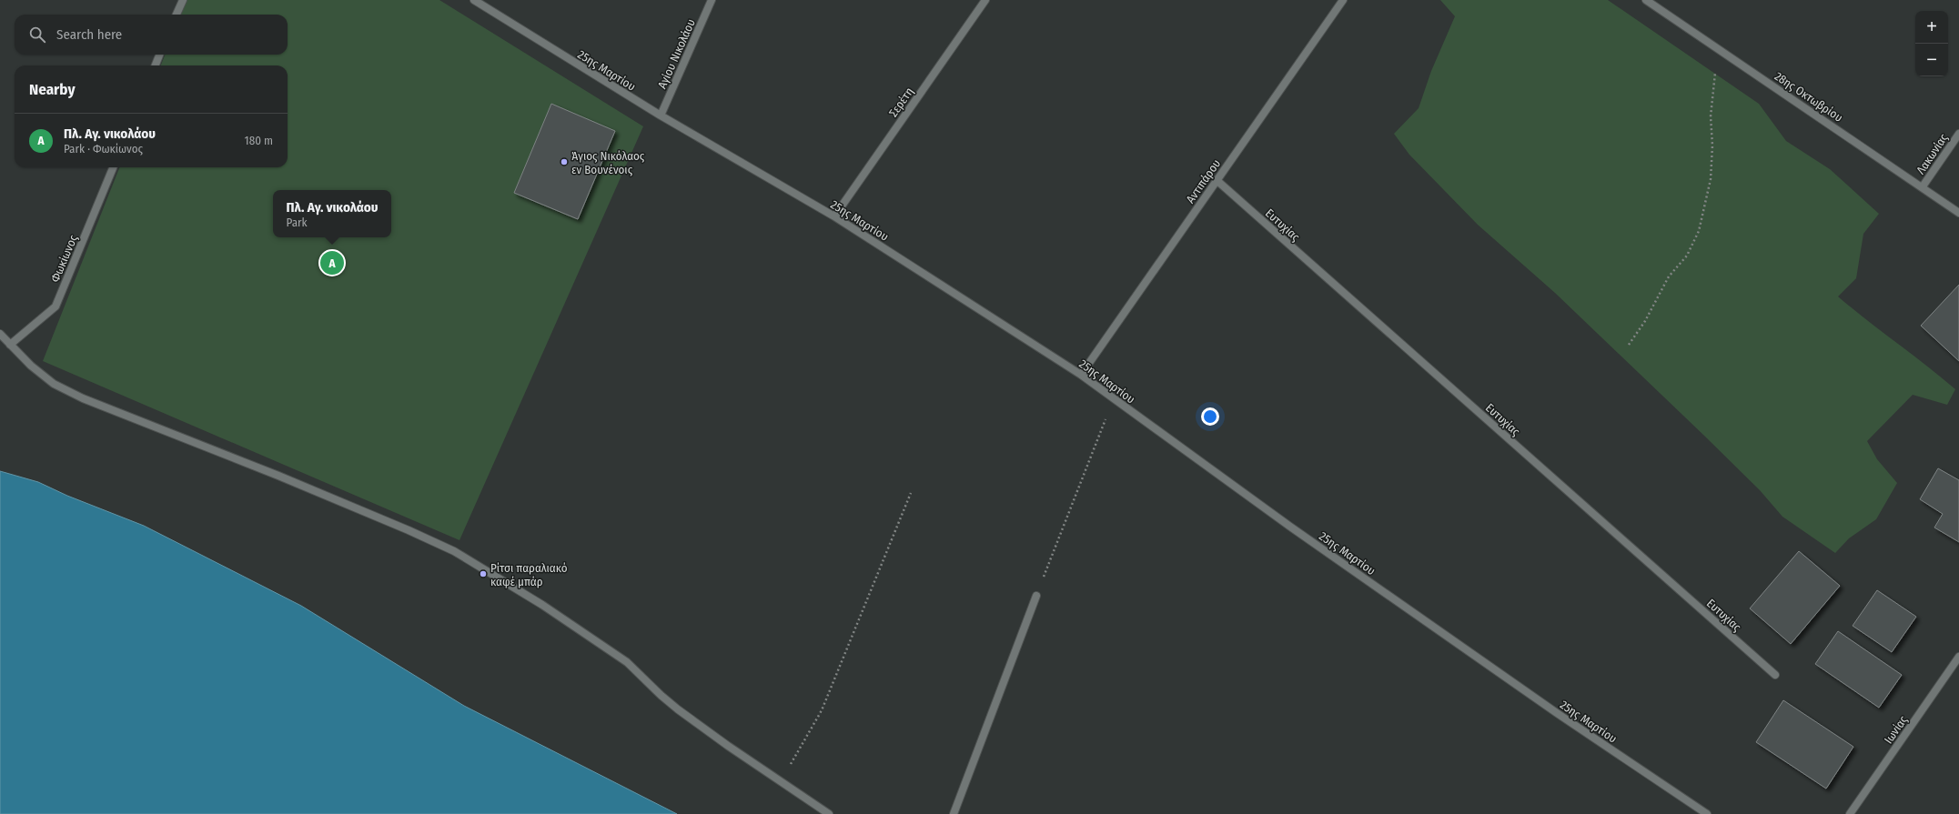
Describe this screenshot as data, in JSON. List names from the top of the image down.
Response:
{
  "streets": {
    "street": [
      "Αγίου Νικολάου",
      "25ης Μαρτίου",
      "28ης Οκτωβρίου",
      "Σερέτη",
      "Λακωνίας",
      "Αντιπάρου",
      "Ευτυχίας",
      "Φωκίωνος",
      "Ιωνίας"
    ]
  },
  "crossings": [
    ["Αγίου Νικολάου", "25ης Μαρτίου"],
    ["25ης Μαρτίου", "Σερέτη"],
    ["25ης Μαρτίου", "Αντιπάρου"],
    ["28ης Οκτωβρίου", "Λακωνίας"],
    ["Αντιπάρου", "Ευτυχίας"]
  ],
  "places": ["Άγιος Νικόλαος εν Βουνένοις", "Ρίτσι παραλιακό καφέ μπάρ"],
  "page": {
    "map_buttons": ["+", "−"],
    "search": "Search here",
    "heading": "Nearby",
    "list": [
      {
        "mark": "A",
        "name": "Πλ. Αγ. νικολάου",
        "note": "Park · Φωκίωνος",
        "value": "180 m"
      }
    ],
    "popup": ["Πλ. Αγ. νικολάου", "Park"],
    "pins": "A"
  }
}
